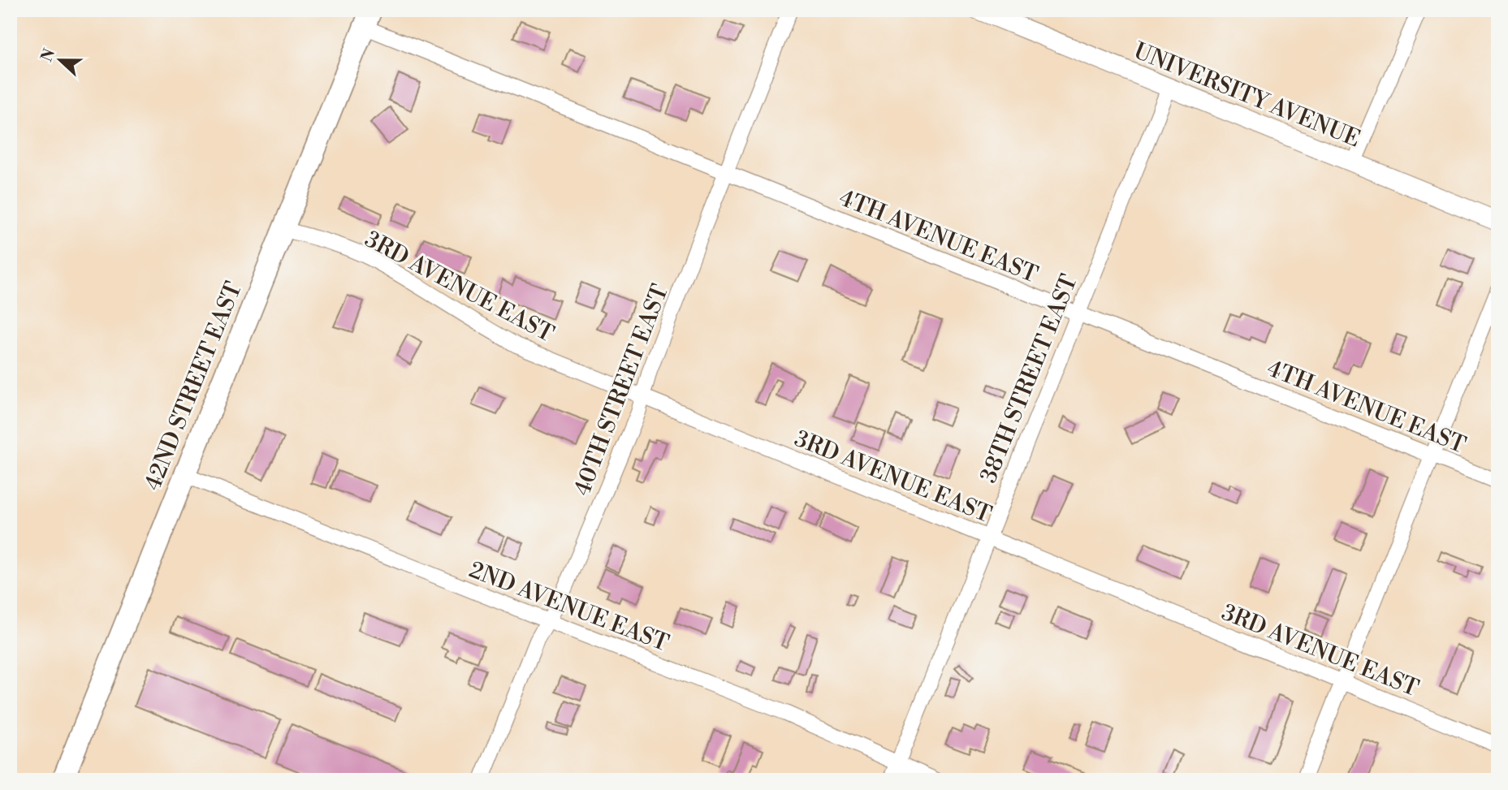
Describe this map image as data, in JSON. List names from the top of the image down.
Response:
{
  "streets": {
    "main road": ["42ND STREET EAST"],
    "street": [
      "UNIVERSITY AVENUE",
      "4TH AVENUE EAST",
      "3RD AVENUE EAST",
      "38TH STREET EAST",
      "40TH STREET EAST",
      "2ND AVENUE EAST"
    ]
  },
  "crossings": [
    ["UNIVERSITY AVENUE", "38TH STREET EAST"],
    ["4TH AVENUE EAST", "38TH STREET EAST"],
    ["4TH AVENUE EAST", "42ND STREET EAST"],
    ["4TH AVENUE EAST", "40TH STREET EAST"],
    ["3RD AVENUE EAST", "38TH STREET EAST"],
    ["3RD AVENUE EAST", "42ND STREET EAST"],
    ["3RD AVENUE EAST", "40TH STREET EAST"],
    ["38TH STREET EAST", "2ND AVENUE EAST"],
    ["42ND STREET EAST", "2ND AVENUE EAST"],
    ["40TH STREET EAST", "2ND AVENUE EAST"]
  ],
  "north": "left"
}
